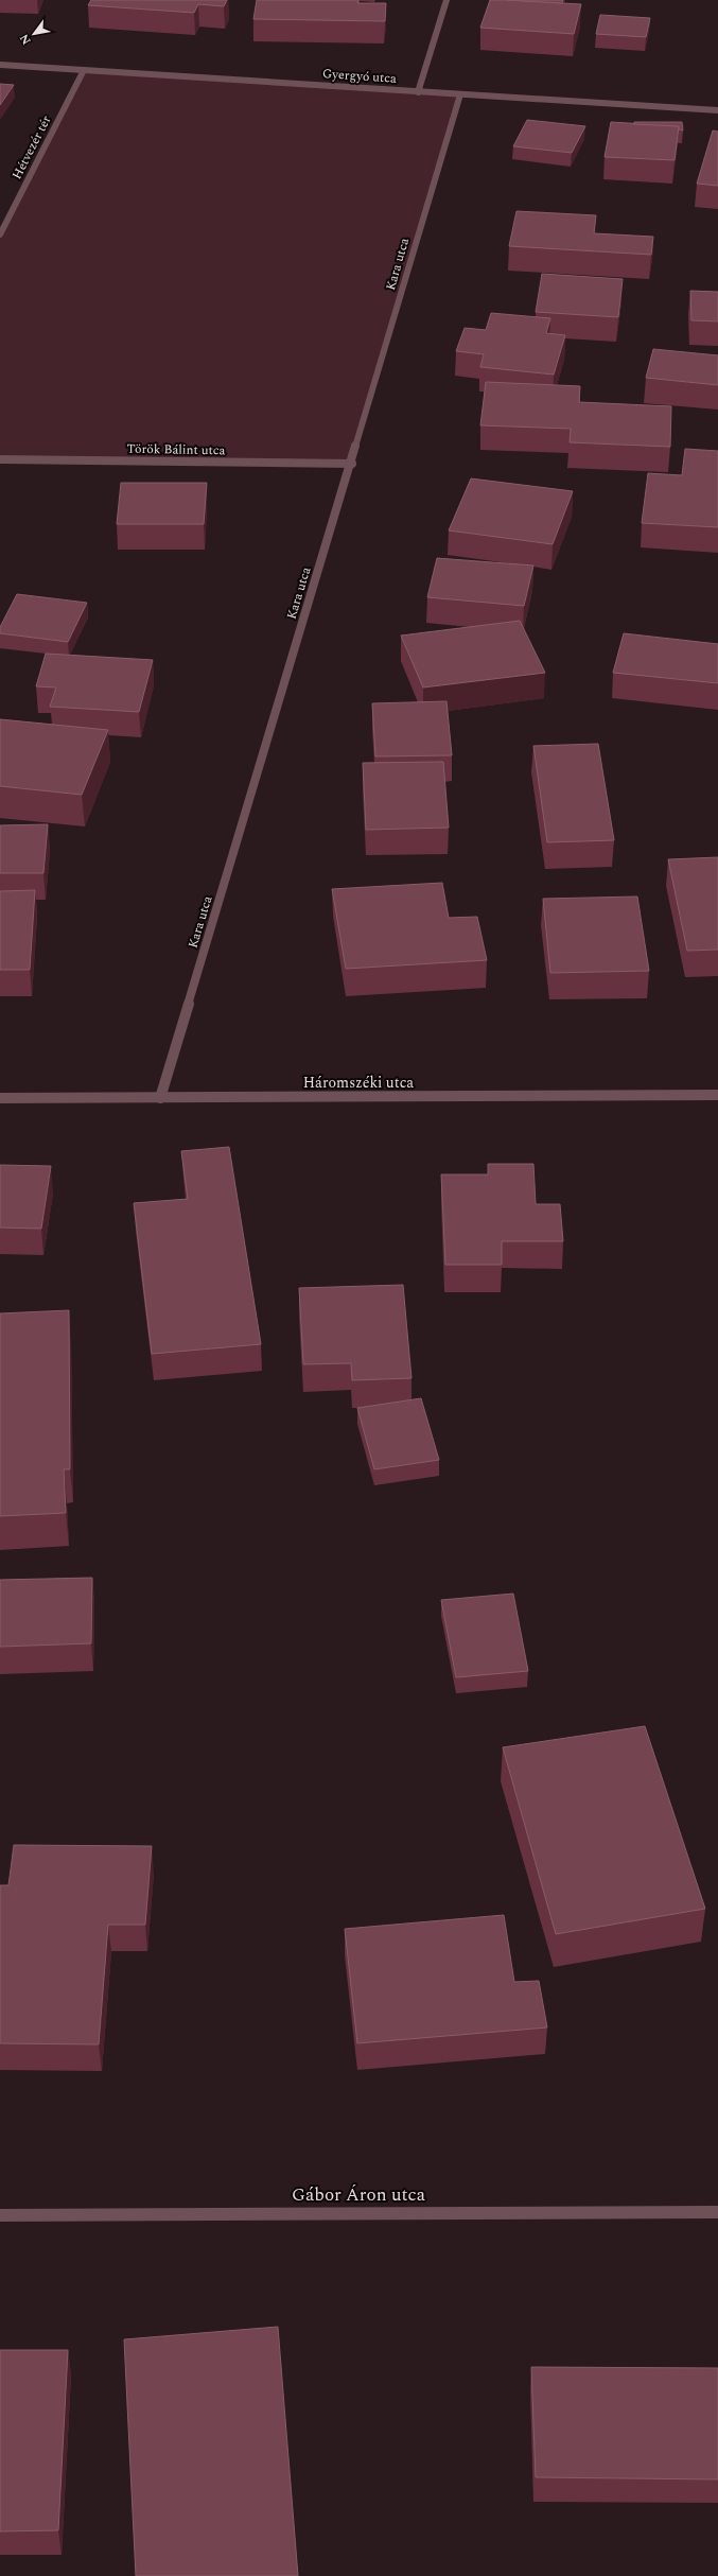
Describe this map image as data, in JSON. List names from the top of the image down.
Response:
{
  "streets": {
    "street": [
      "Gyergyó utca",
      "Hétvezér tér",
      "Kara utca",
      "Török Bálint utca",
      "Háromszéki utca",
      "Gábor Áron utca"
    ]
  },
  "crossings": [
    ["Gyergyó utca", "Hétvezér tér"],
    ["Gyergyó utca", "Kara utca"],
    ["Kara utca", "Török Bálint utca"],
    ["Kara utca", "Háromszéki utca"]
  ],
  "north": "bottom left"
}
